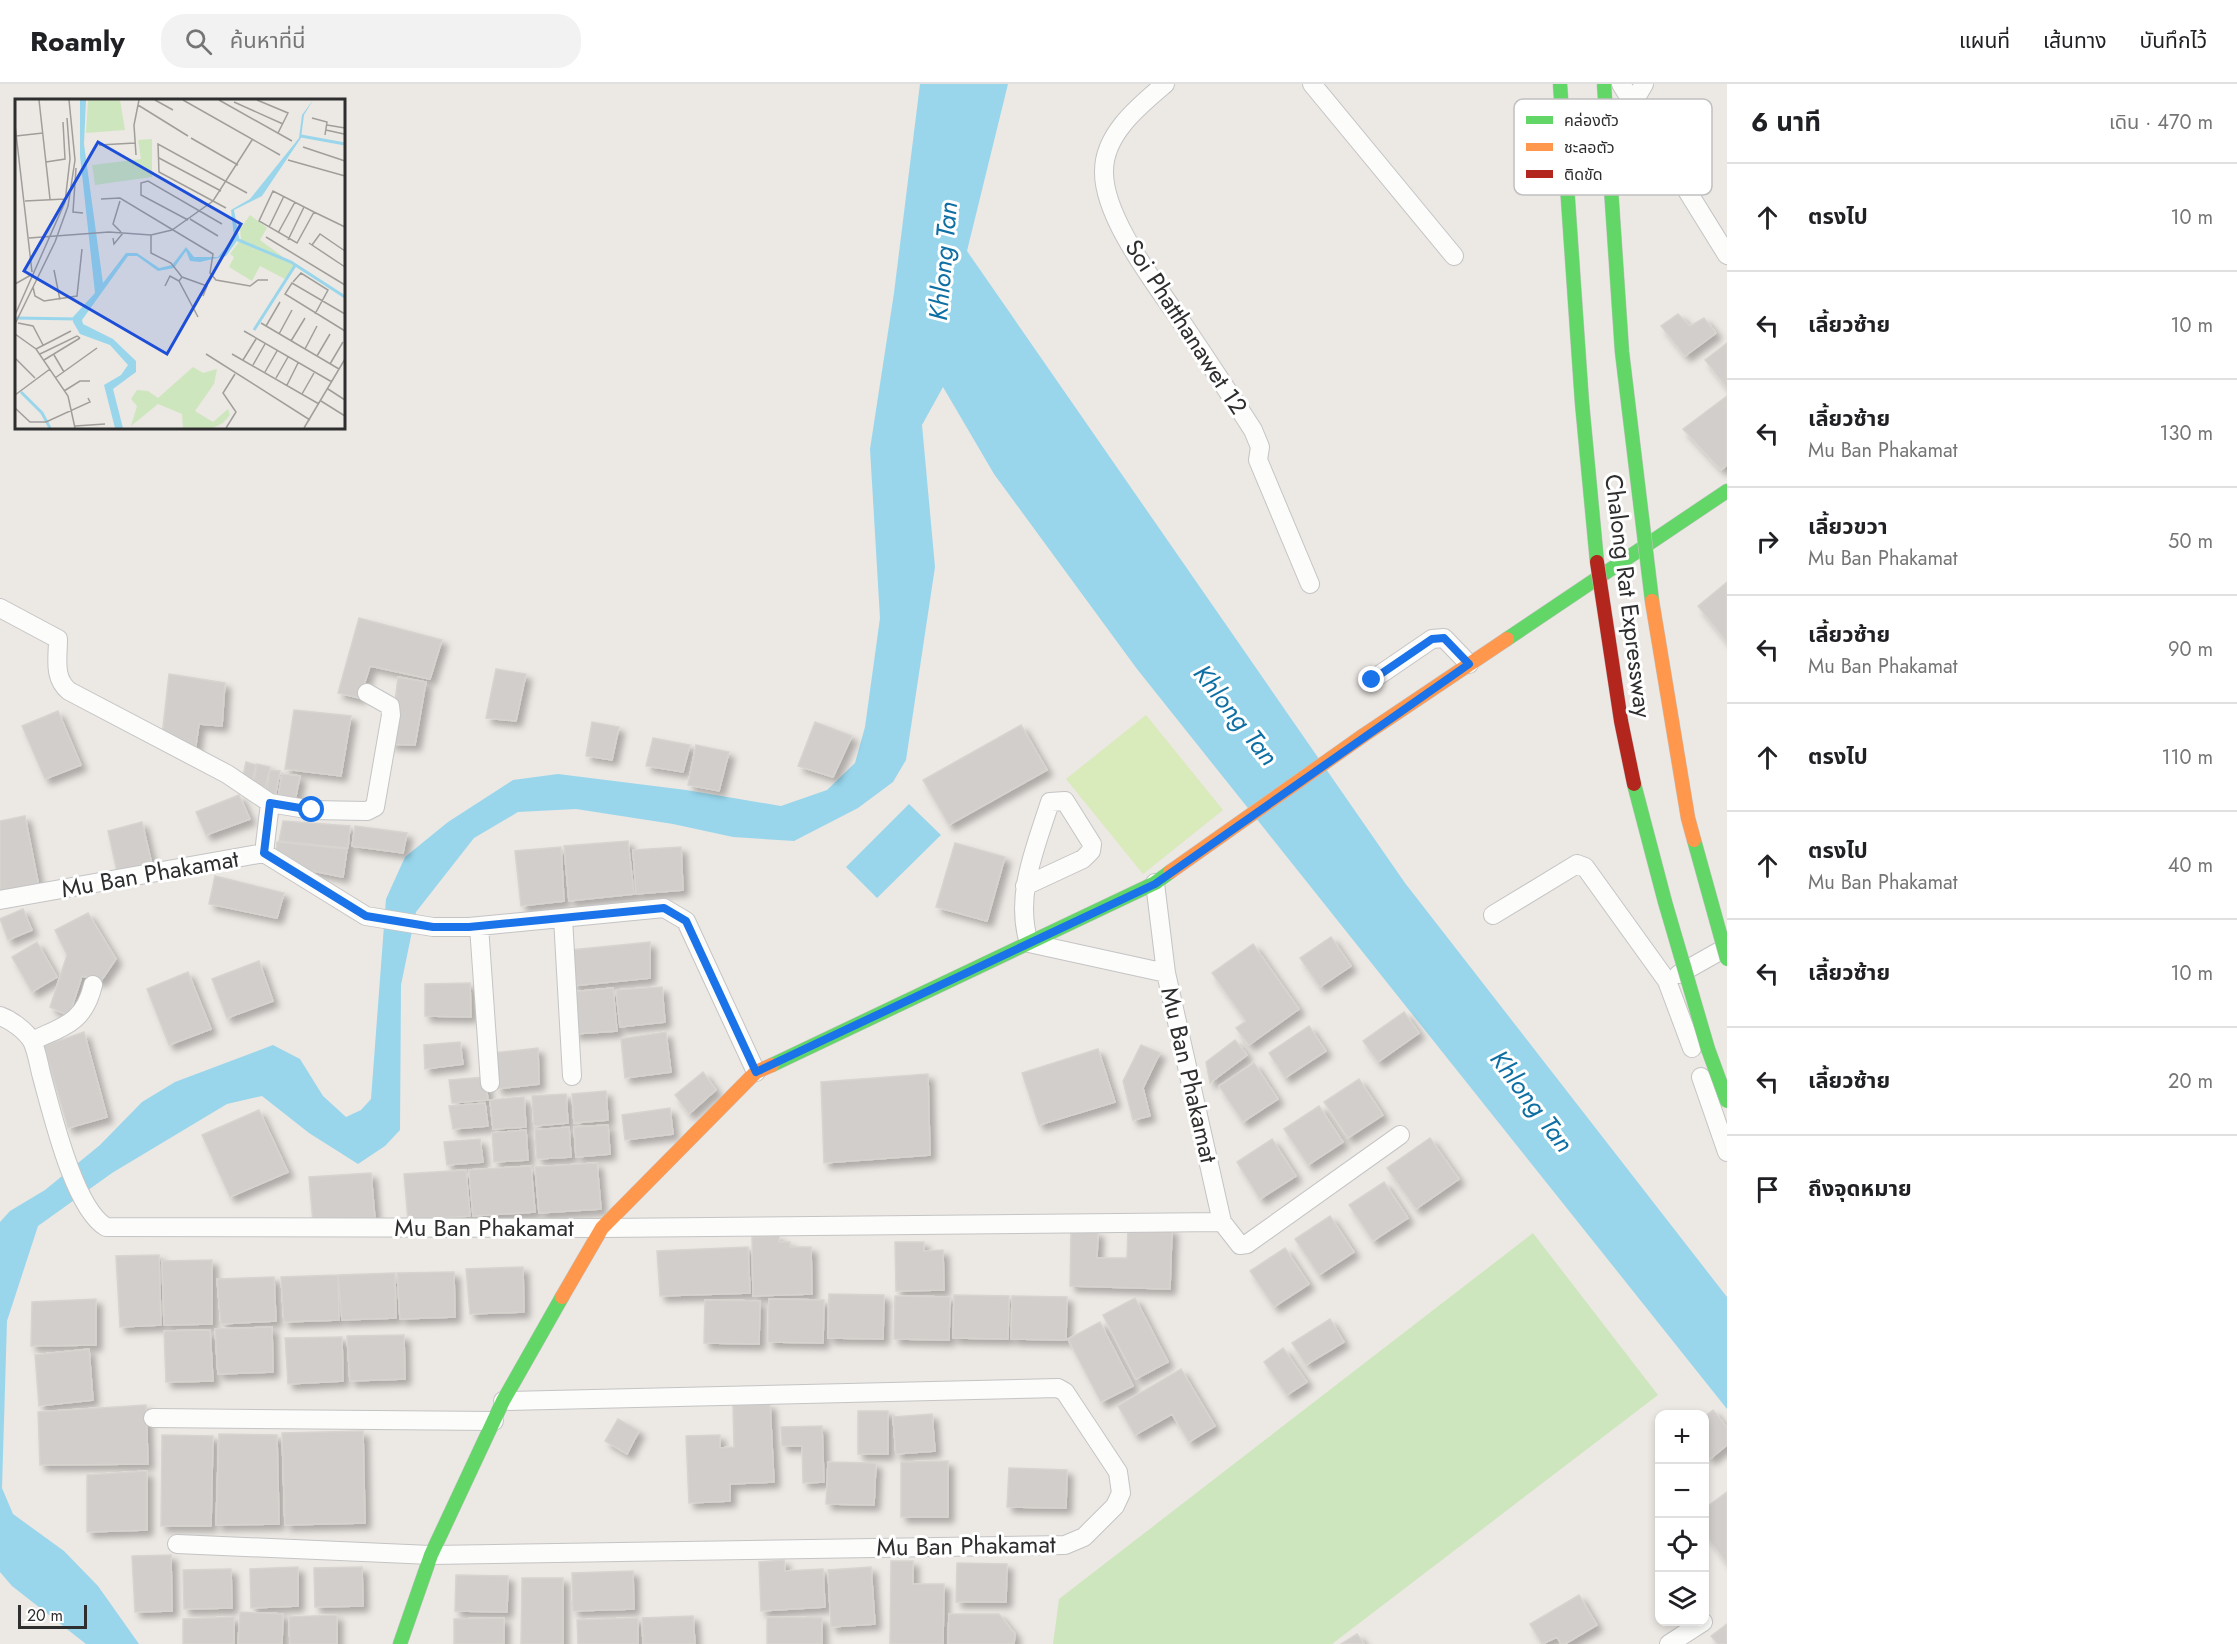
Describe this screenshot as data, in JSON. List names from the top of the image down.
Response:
{
  "streets": {
    "main road": ["Chalong Rat Expressway", "Mu Ban Phakamat"],
    "street": ["Soi Phatthanawet 12"]
  },
  "water": ["Khlong Tan"],
  "legend": ["คล่องตัว", "ชะลอตัว", "ติดขัด"],
  "scale_bar": "20 m",
  "page": {
    "header": "Roamly",
    "search": "ค้นหาที่นี่",
    "nav": ["แผนที่", "เส้นทาง", "บันทึกไว้"],
    "heading": ["6 นาที", "เดิน · 470 m"],
    "list": [
      ["ตรงไป", "10 m"],
      ["เลี้ยวซ้าย", "10 m"],
      ["เลี้ยวซ้าย", "Mu Ban Phakamat", "130 m"],
      ["เลี้ยวขวา", "Mu Ban Phakamat", "50 m"],
      ["เลี้ยวซ้าย", "Mu Ban Phakamat", "90 m"],
      ["ตรงไป", "110 m"],
      ["ตรงไป", "Mu Ban Phakamat", "40 m"],
      ["เลี้ยวซ้าย", "10 m"],
      ["เลี้ยวซ้าย", "20 m"],
      "ถึงจุดหมาย"
    ],
    "map_buttons": ["+", "−"],
    "scale": "20 m"
  }
}
